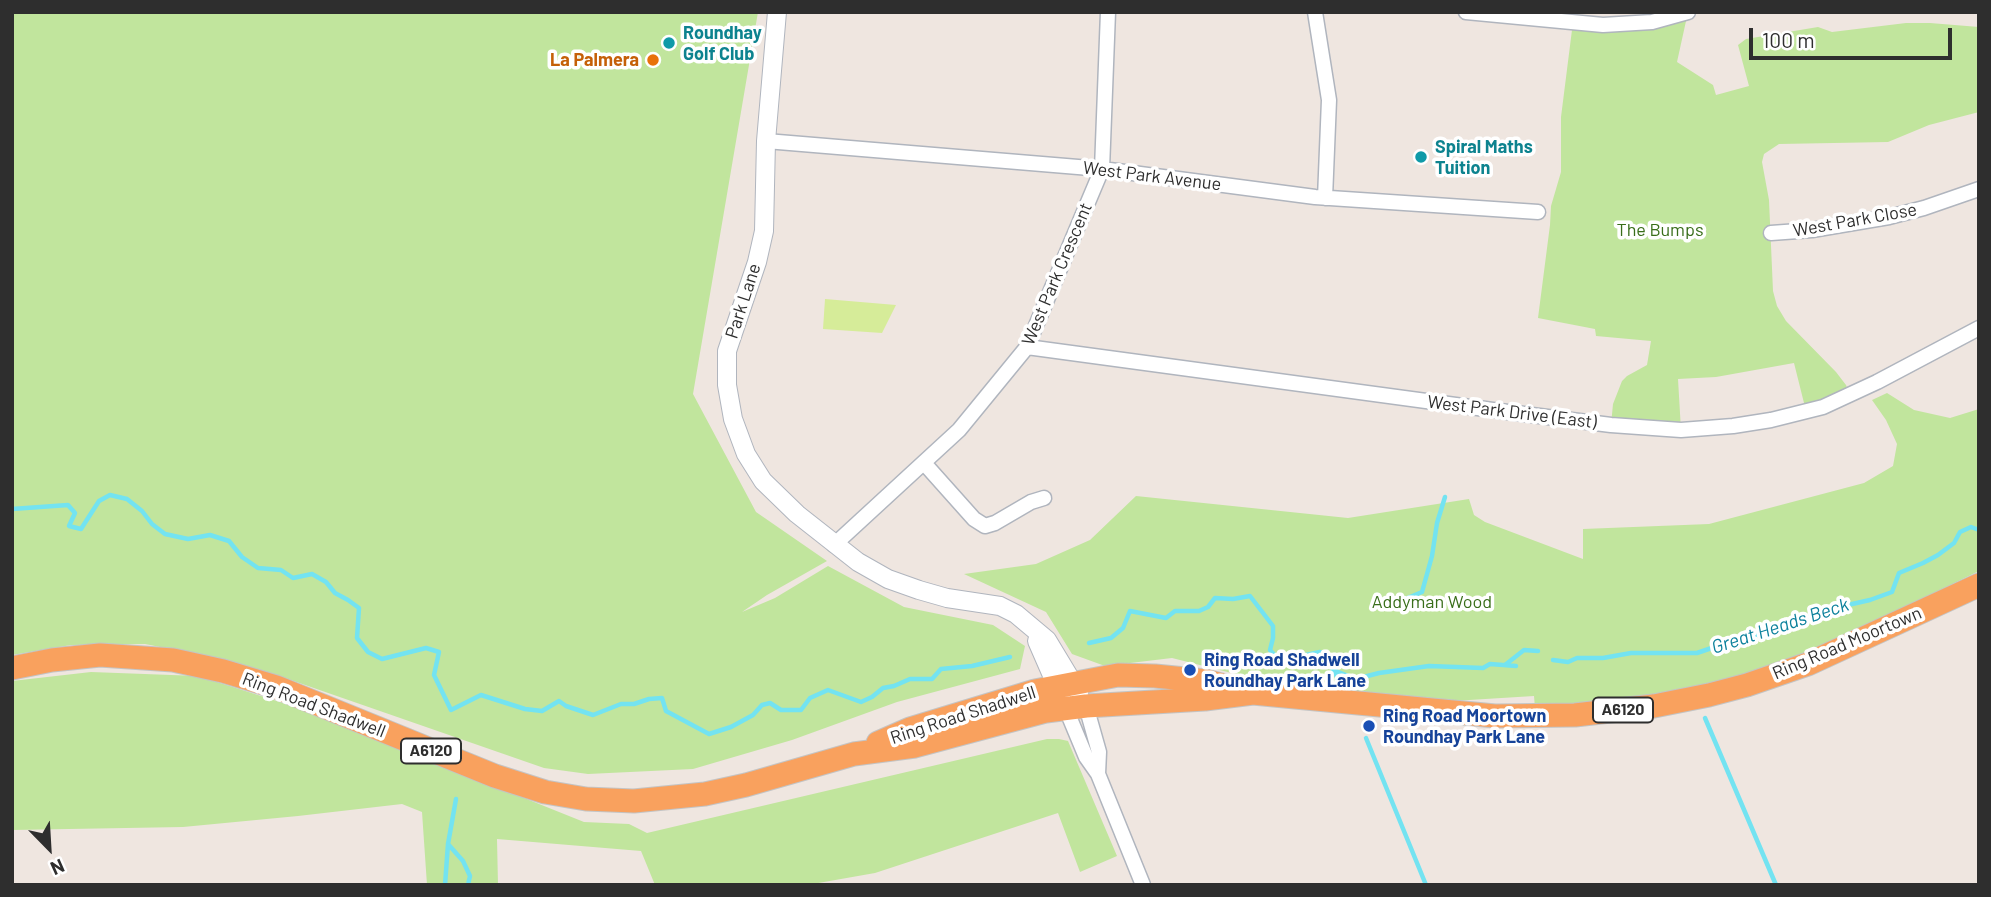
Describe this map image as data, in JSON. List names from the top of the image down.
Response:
{
  "streets": {
    "highway": ["Ring Road Moortown", "Ring Road Shadwell", "A6120"],
    "street": [
      "West Park Avenue",
      "West Park Close",
      "West Park Crescent",
      "Park Lane",
      "West Park Drive (East)"
    ]
  },
  "crossings": [
    ["West Park Avenue", "West Park Crescent"],
    ["West Park Avenue", "Park Lane"],
    ["West Park Crescent", "Park Lane"],
    ["West Park Crescent", "West Park Drive (East)"],
    ["Park Lane", "Ring Road Moortown"],
    ["Park Lane", "Ring Road Shadwell"],
    ["Ring Road Moortown", "Ring Road Shadwell"]
  ],
  "water": ["Great Heads Beck"],
  "parks": ["The Bumps", "Addyman Wood"],
  "places": [
    "Roundhay Golf Club",
    "La Palmera",
    "Spiral Maths Tuition",
    "Ring Road Shadwell Roundhay Park Lane",
    "Ring Road Moortown Roundhay Park Lane"
  ],
  "scale_bar": "100 m",
  "north": "bottom right"
}
